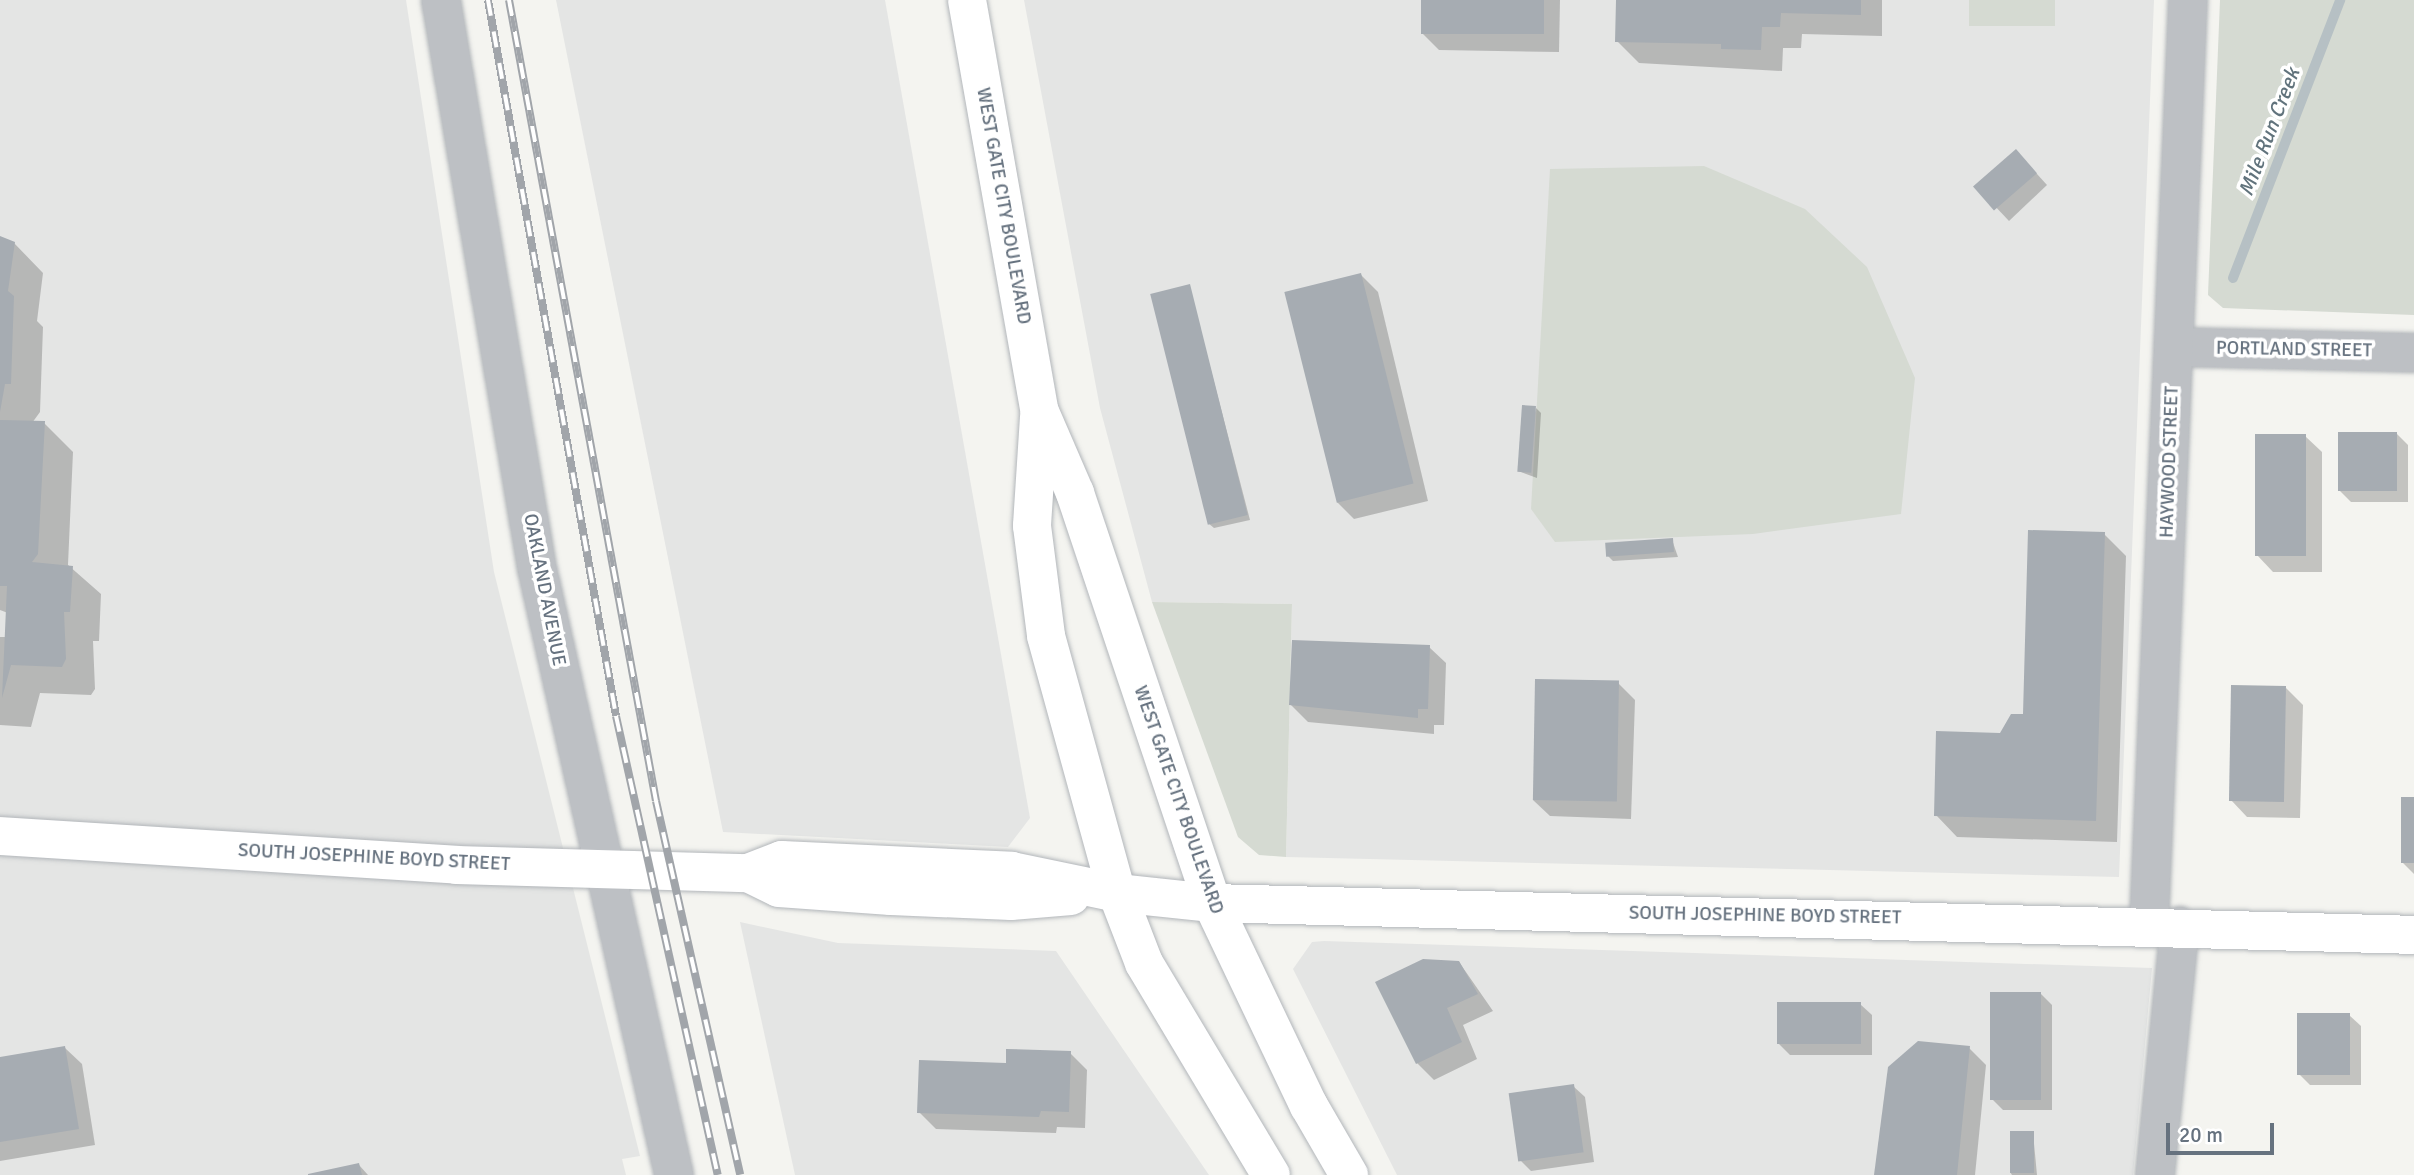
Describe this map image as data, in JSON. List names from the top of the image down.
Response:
{
  "streets": {
    "main road": ["WEST GATE CITY BOULEVARD", "SOUTH JOSEPHINE BOYD STREET"],
    "street": ["PORTLAND STREET", "HAYWOOD STREET", "OAKLAND AVENUE"]
  },
  "crossings": [
    ["WEST GATE CITY BOULEVARD", "SOUTH JOSEPHINE BOYD STREET"],
    ["PORTLAND STREET", "HAYWOOD STREET"],
    ["HAYWOOD STREET", "SOUTH JOSEPHINE BOYD STREET"],
    ["OAKLAND AVENUE", "SOUTH JOSEPHINE BOYD STREET"]
  ],
  "water": ["Mile Run Creek"],
  "scale_bar": "20 m"
}
